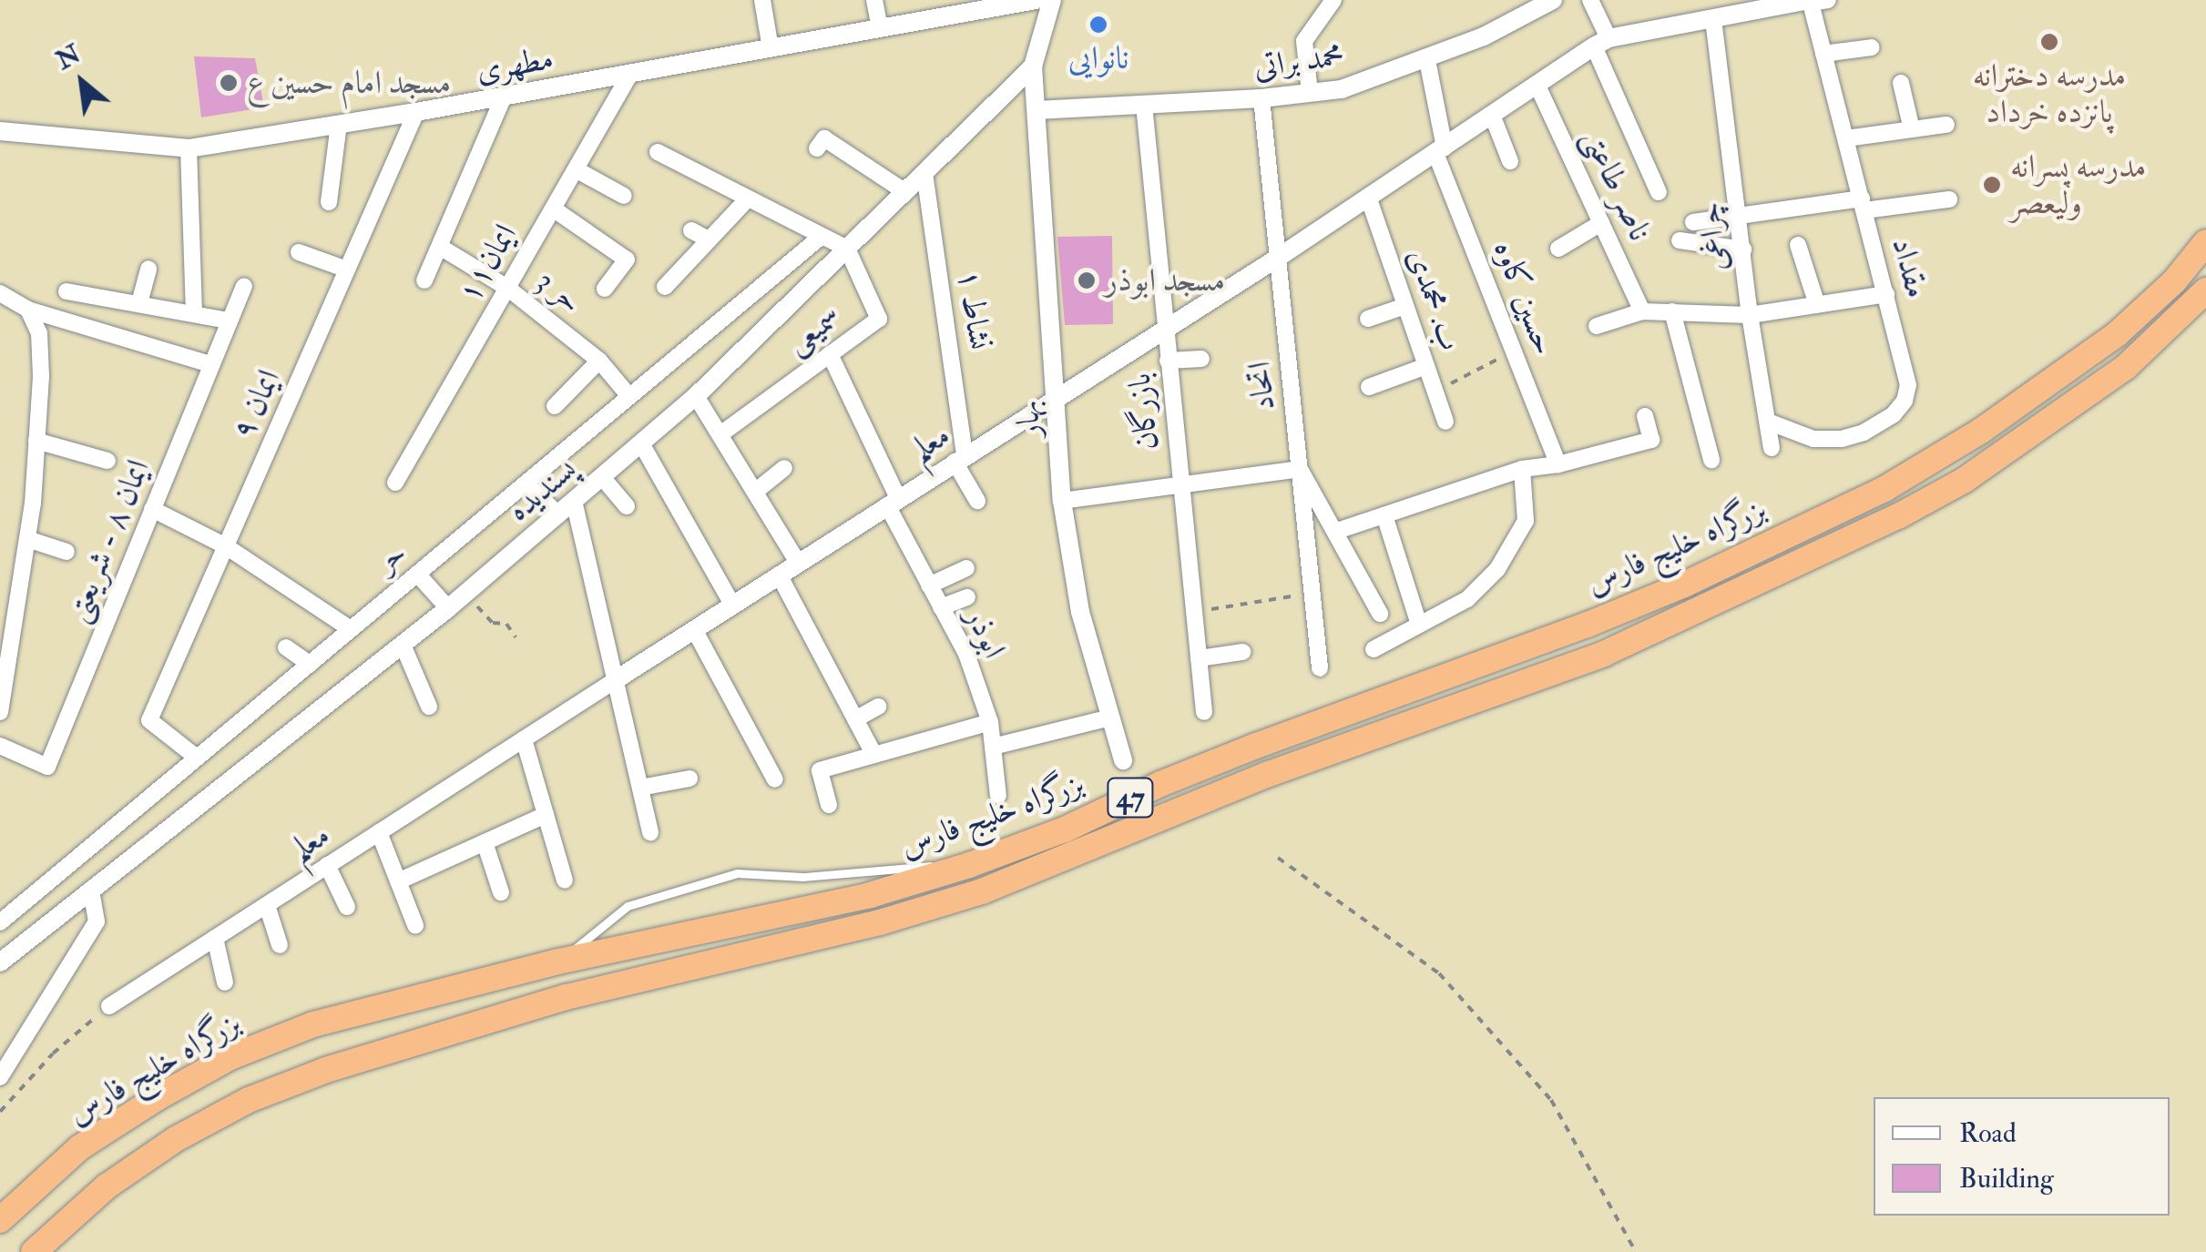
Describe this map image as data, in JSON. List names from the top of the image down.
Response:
{
  "streets": {
    "highway": ["بزرگراه خلیج فارس", "47"],
    "street": [
      "محمد براتی",
      "مطهری",
      "ناصر طاعتی",
      "چراغی",
      "ایمان۱۱",
      "مقداد",
      "حر 3",
      "حسین کاوه",
      "ب. محمدی",
      "نشاط ۱",
      "سمیعی",
      "اتحاد",
      "ایمان ۹",
      "بازرگان",
      "بهار",
      "معلم",
      "پسندیده",
      "ایمان ۸ - شریعتی",
      "حر",
      "ابوذر"
    ]
  },
  "crossings": [
    ["محمد براتی", "حسین کاوه"],
    ["محمد براتی", "اتحاد"],
    ["محمد براتی", "بازرگان"],
    ["محمد براتی", "بهار"],
    ["مطهری", "ایمان۱۱"],
    ["مطهری", "ایمان ۹"],
    ["ناصر طاعتی", "معلم"],
    ["چراغی", "مقداد"],
    ["چراغی", "معلم"],
    ["ایمان۱۱", "حر 3"],
    ["مقداد", "معلم"],
    ["حر 3", "حر"],
    ["حسین کاوه", "معلم"],
    ["ب. محمدی", "معلم"],
    ["نشاط ۱", "معلم"],
    ["نشاط ۱", "پسندیده"],
    ["سمیعی", "پسندیده"],
    ["سمیعی", "ابوذر"],
    ["اتحاد", "معلم"],
    ["ایمان ۹", "حر"],
    ["بازرگان", "معلم"],
    ["بهار", "معلم"],
    ["بهار", "پسندیده"],
    ["معلم", "ابوذر"]
  ],
  "places": [
    "نانوایی",
    "مدرسه دخترانه پانزده خرداد",
    "مسجد امام حسین ع",
    "مدرسه پسرانه ولیعصر",
    "مسجد ابوذر"
  ],
  "legend": ["Road", "Building"],
  "north": "top left"
}
